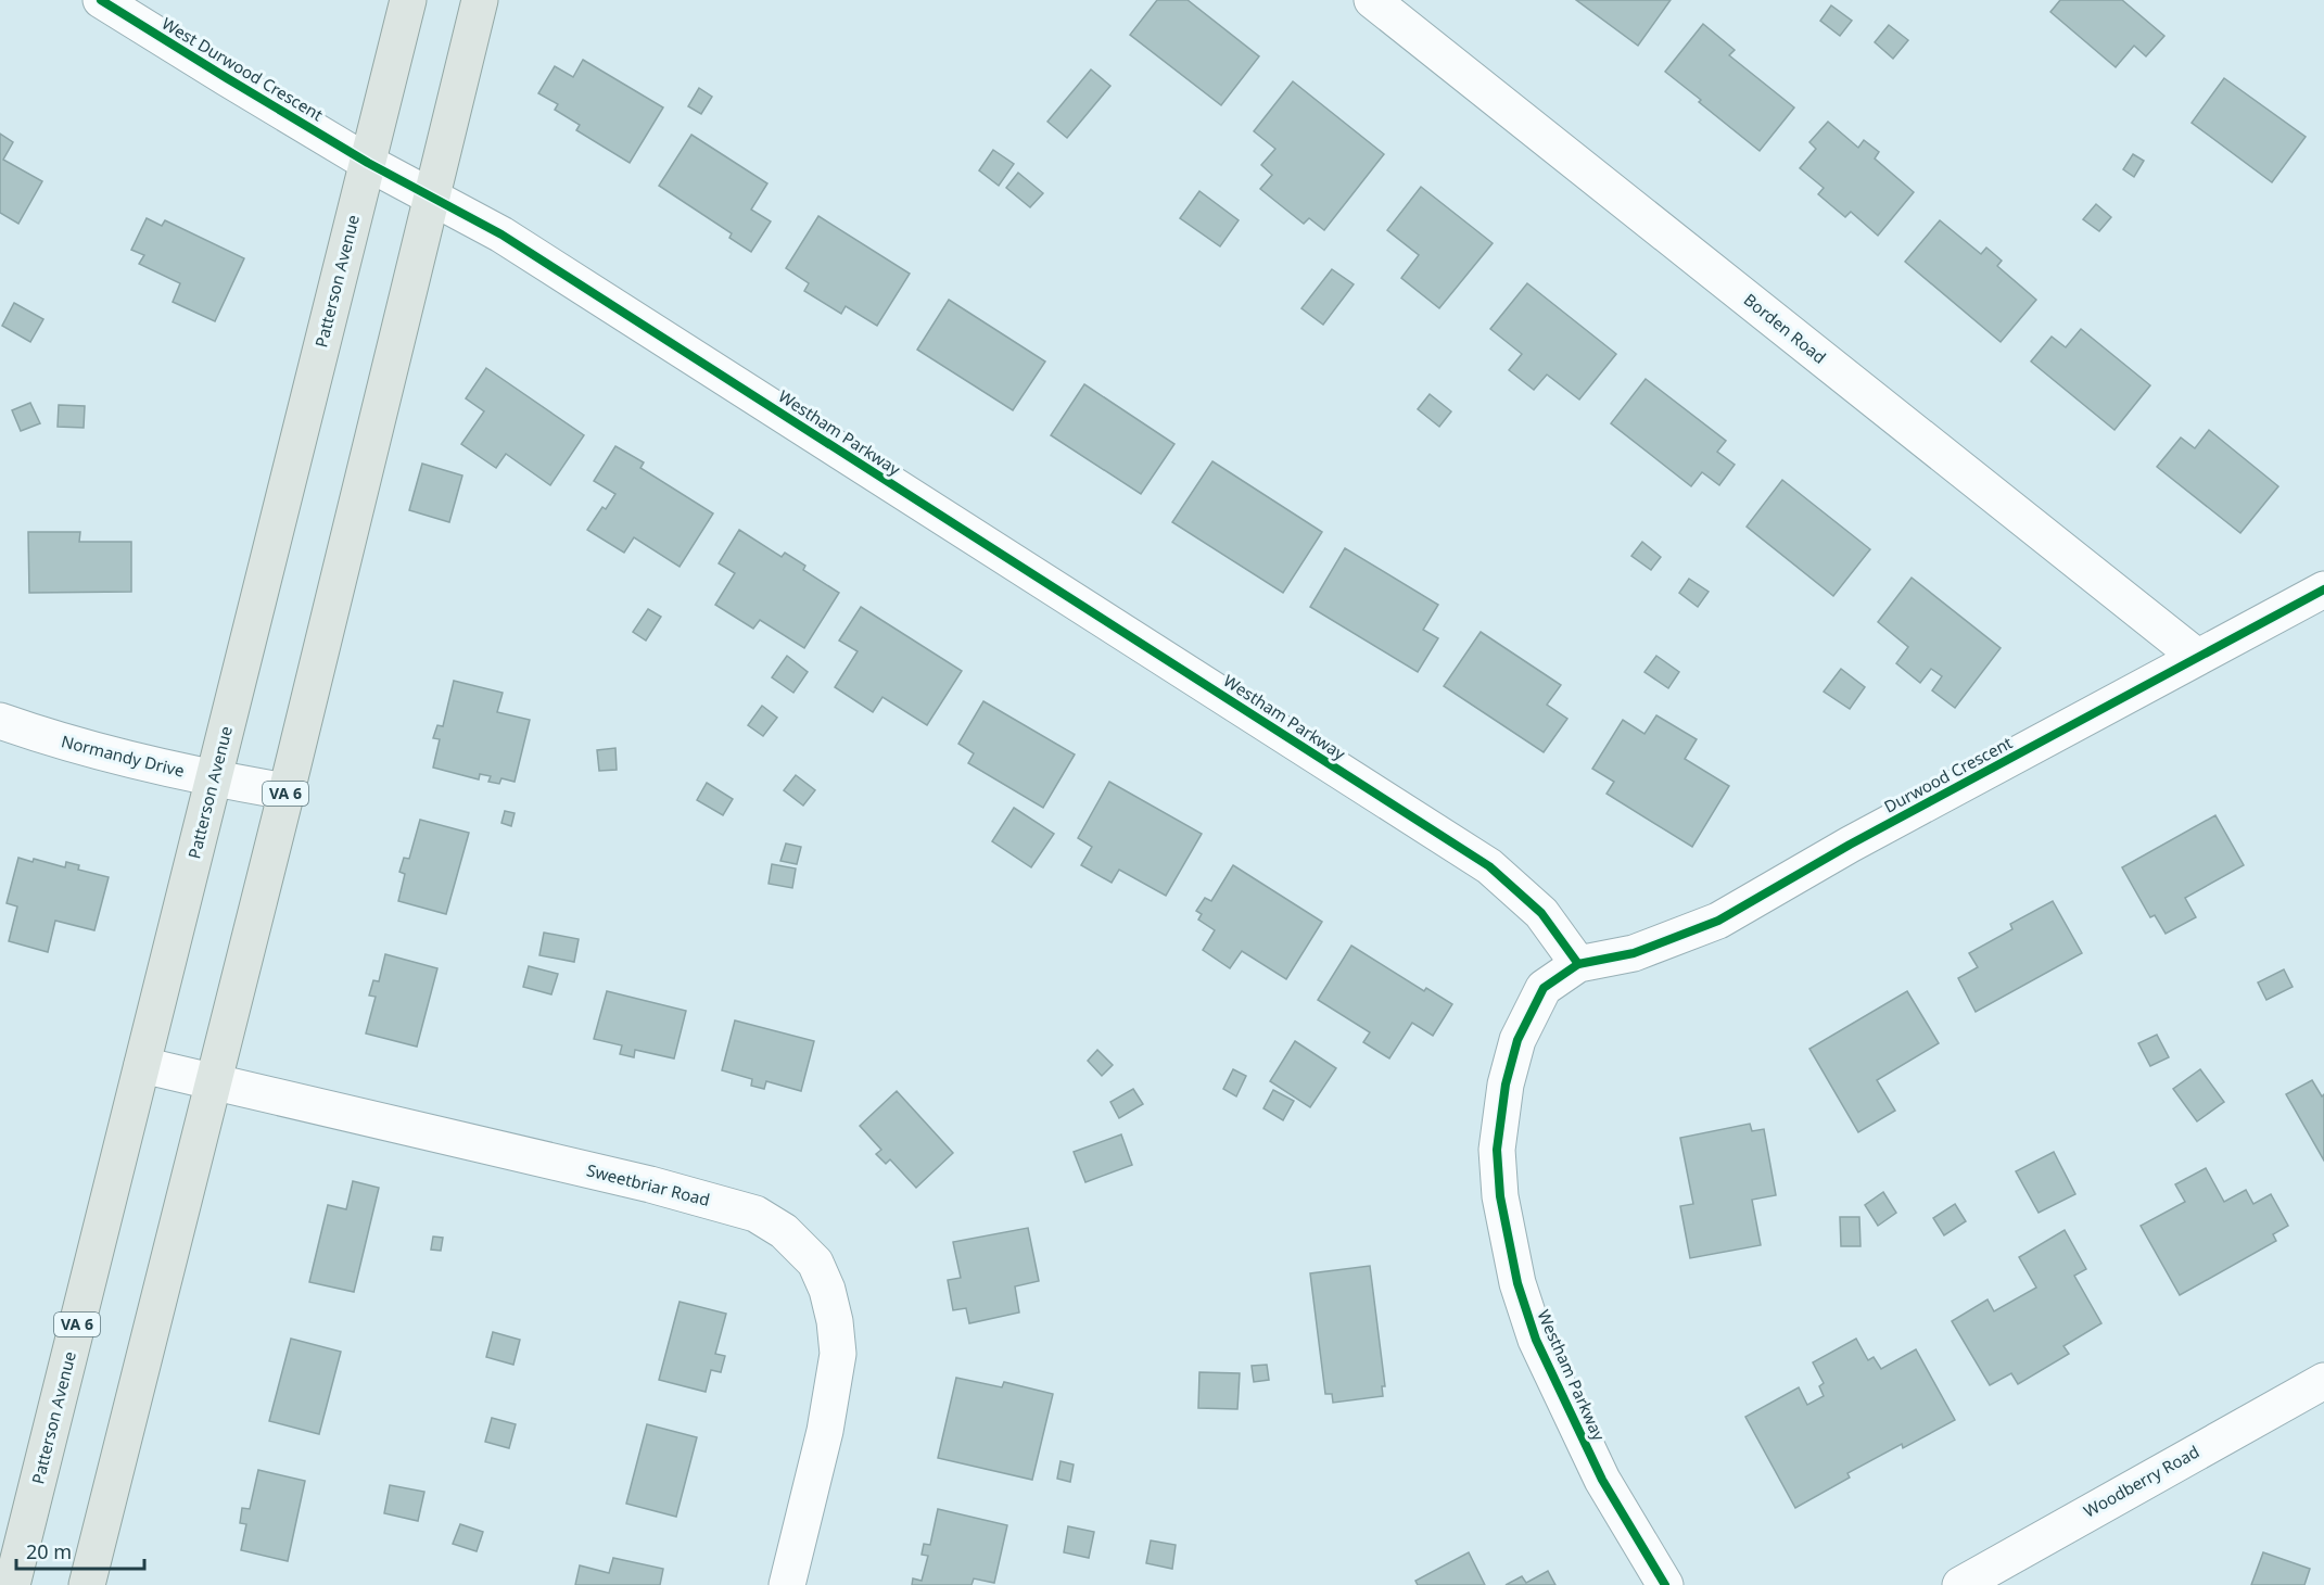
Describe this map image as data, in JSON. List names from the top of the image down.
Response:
{
  "streets": {
    "main road": ["Patterson Avenue", "VA 6"],
    "street": [
      "West Durwood Crescent",
      "Borden Road",
      "Westham Parkway",
      "Normandy Drive",
      "Durwood Crescent",
      "Sweetbriar Road",
      "Woodberry Road"
    ]
  },
  "crossings": [
    ["West Durwood Crescent", "Patterson Avenue"],
    ["West Durwood Crescent", "Westham Parkway"],
    ["Patterson Avenue", "Westham Parkway"],
    ["Patterson Avenue", "Normandy Drive"],
    ["Patterson Avenue", "Sweetbriar Road"],
    ["Borden Road", "Durwood Crescent"],
    ["Westham Parkway", "Durwood Crescent"],
    ["Westham Parkway", "VA 6"],
    ["Normandy Drive", "VA 6"],
    ["VA 6", "Sweetbriar Road"]
  ],
  "scale_bar": "20 m"
}
